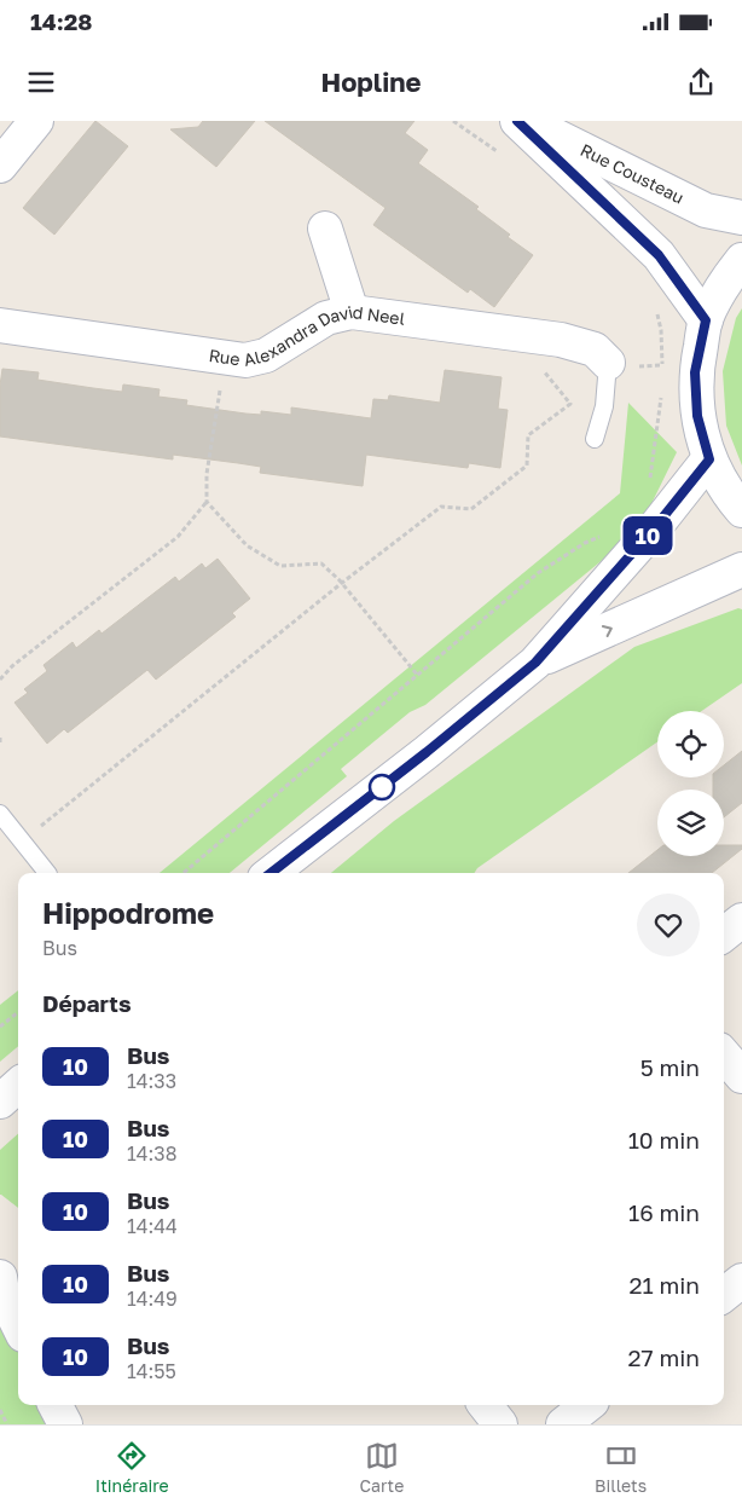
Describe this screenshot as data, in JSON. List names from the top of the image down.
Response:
{
  "streets": {
    "main road": ["Rue Cousteau", "Rue Alexandra David Neel"]
  },
  "lines": ["bus line 10"],
  "page": {
    "status": "14:28",
    "header": "Hopline",
    "on_map": "10",
    "heading": [
      ["Hippodrome", "Bus"],
      "Départs"
    ],
    "list": [
      {
        "mark": "10",
        "name": "Bus",
        "note": "14:33",
        "value": "5 min"
      },
      {
        "mark": "10",
        "name": "Bus",
        "note": "14:38",
        "value": "10 min"
      },
      {
        "mark": "10",
        "name": "Bus",
        "note": "14:44",
        "value": "16 min"
      },
      {
        "mark": "10",
        "name": "Bus",
        "note": "14:49",
        "value": "21 min"
      },
      {
        "mark": "10",
        "name": "Bus",
        "note": "14:55",
        "value": "27 min"
      }
    ],
    "tabs": ["Itinéraire", "Carte", "Billets"]
  }
}
